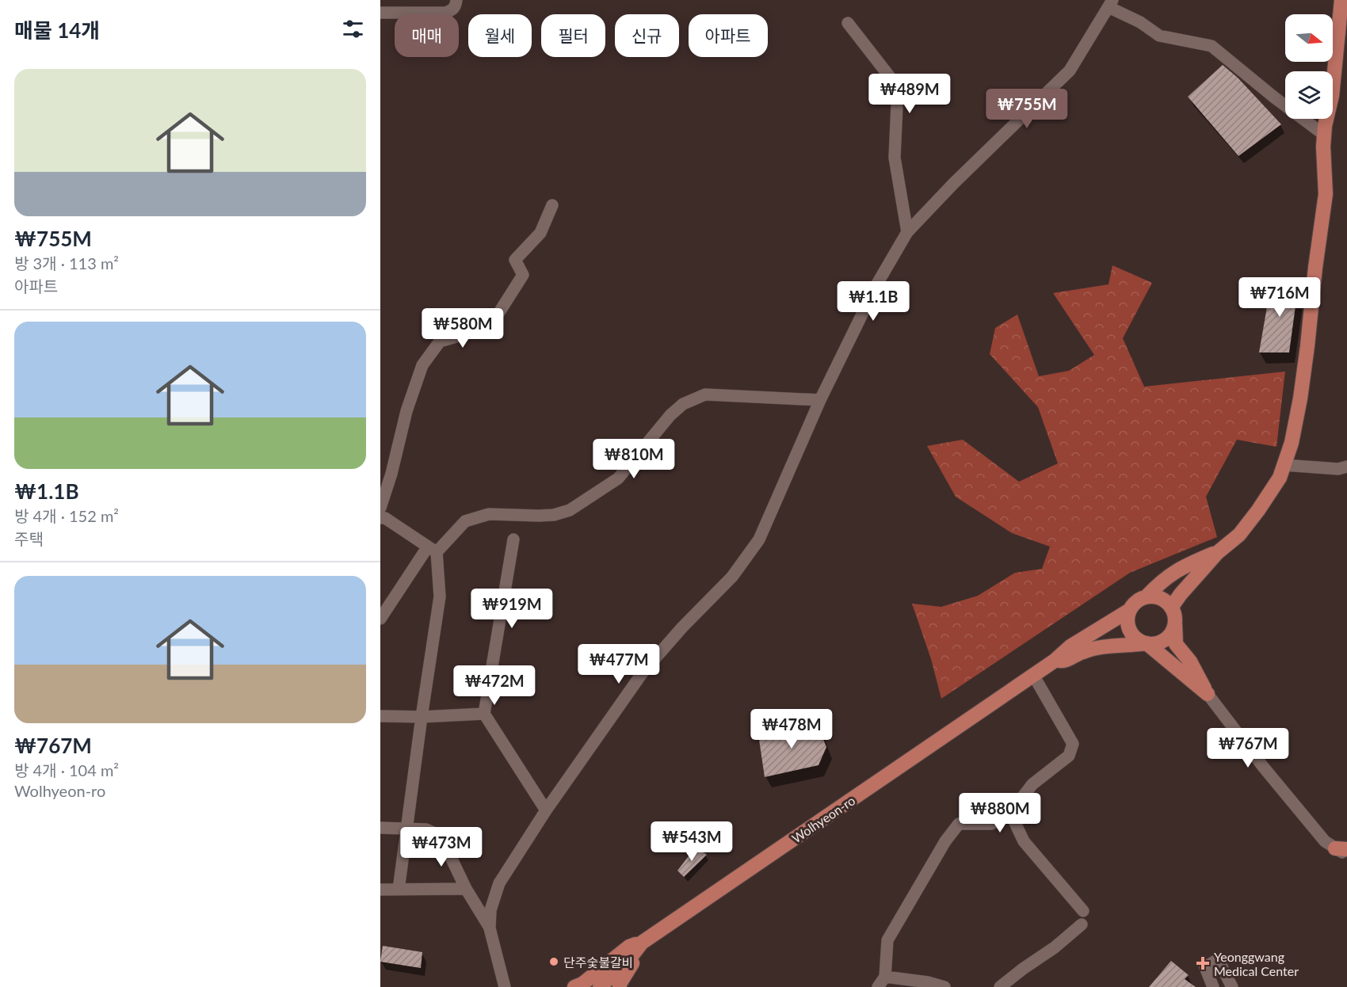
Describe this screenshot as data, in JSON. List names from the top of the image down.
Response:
{
  "streets": {
    "main road": ["Wolhyeon-ro"]
  },
  "places": {
    "other": ["단주숯불갈비"],
    "health": ["Yeonggwang Medical Center"]
  },
  "north": "right",
  "page": {
    "heading": "매물 14개",
    "chip": [
      "매매",
      "월세",
      "필터",
      "신규",
      "아파트"
    ],
    "list": [
      {
        "name": "₩755M",
        "note": "방 3개 · 113 m² · 아파트"
      },
      {
        "name": "₩1.1B",
        "note": "방 4개 · 152 m² · 주택"
      },
      {
        "name": "₩767M",
        "note": "방 4개 · 104 m² · Wolhyeon-ro"
      }
    ],
    "price": [
      "₩489M",
      "₩755M",
      "₩716M",
      "₩1.1B",
      "₩580M",
      "₩810M",
      "₩919M",
      "₩477M",
      "₩472M",
      "₩478M",
      "₩767M",
      "₩880M",
      "₩543M",
      "₩473M"
    ]
  }
}
